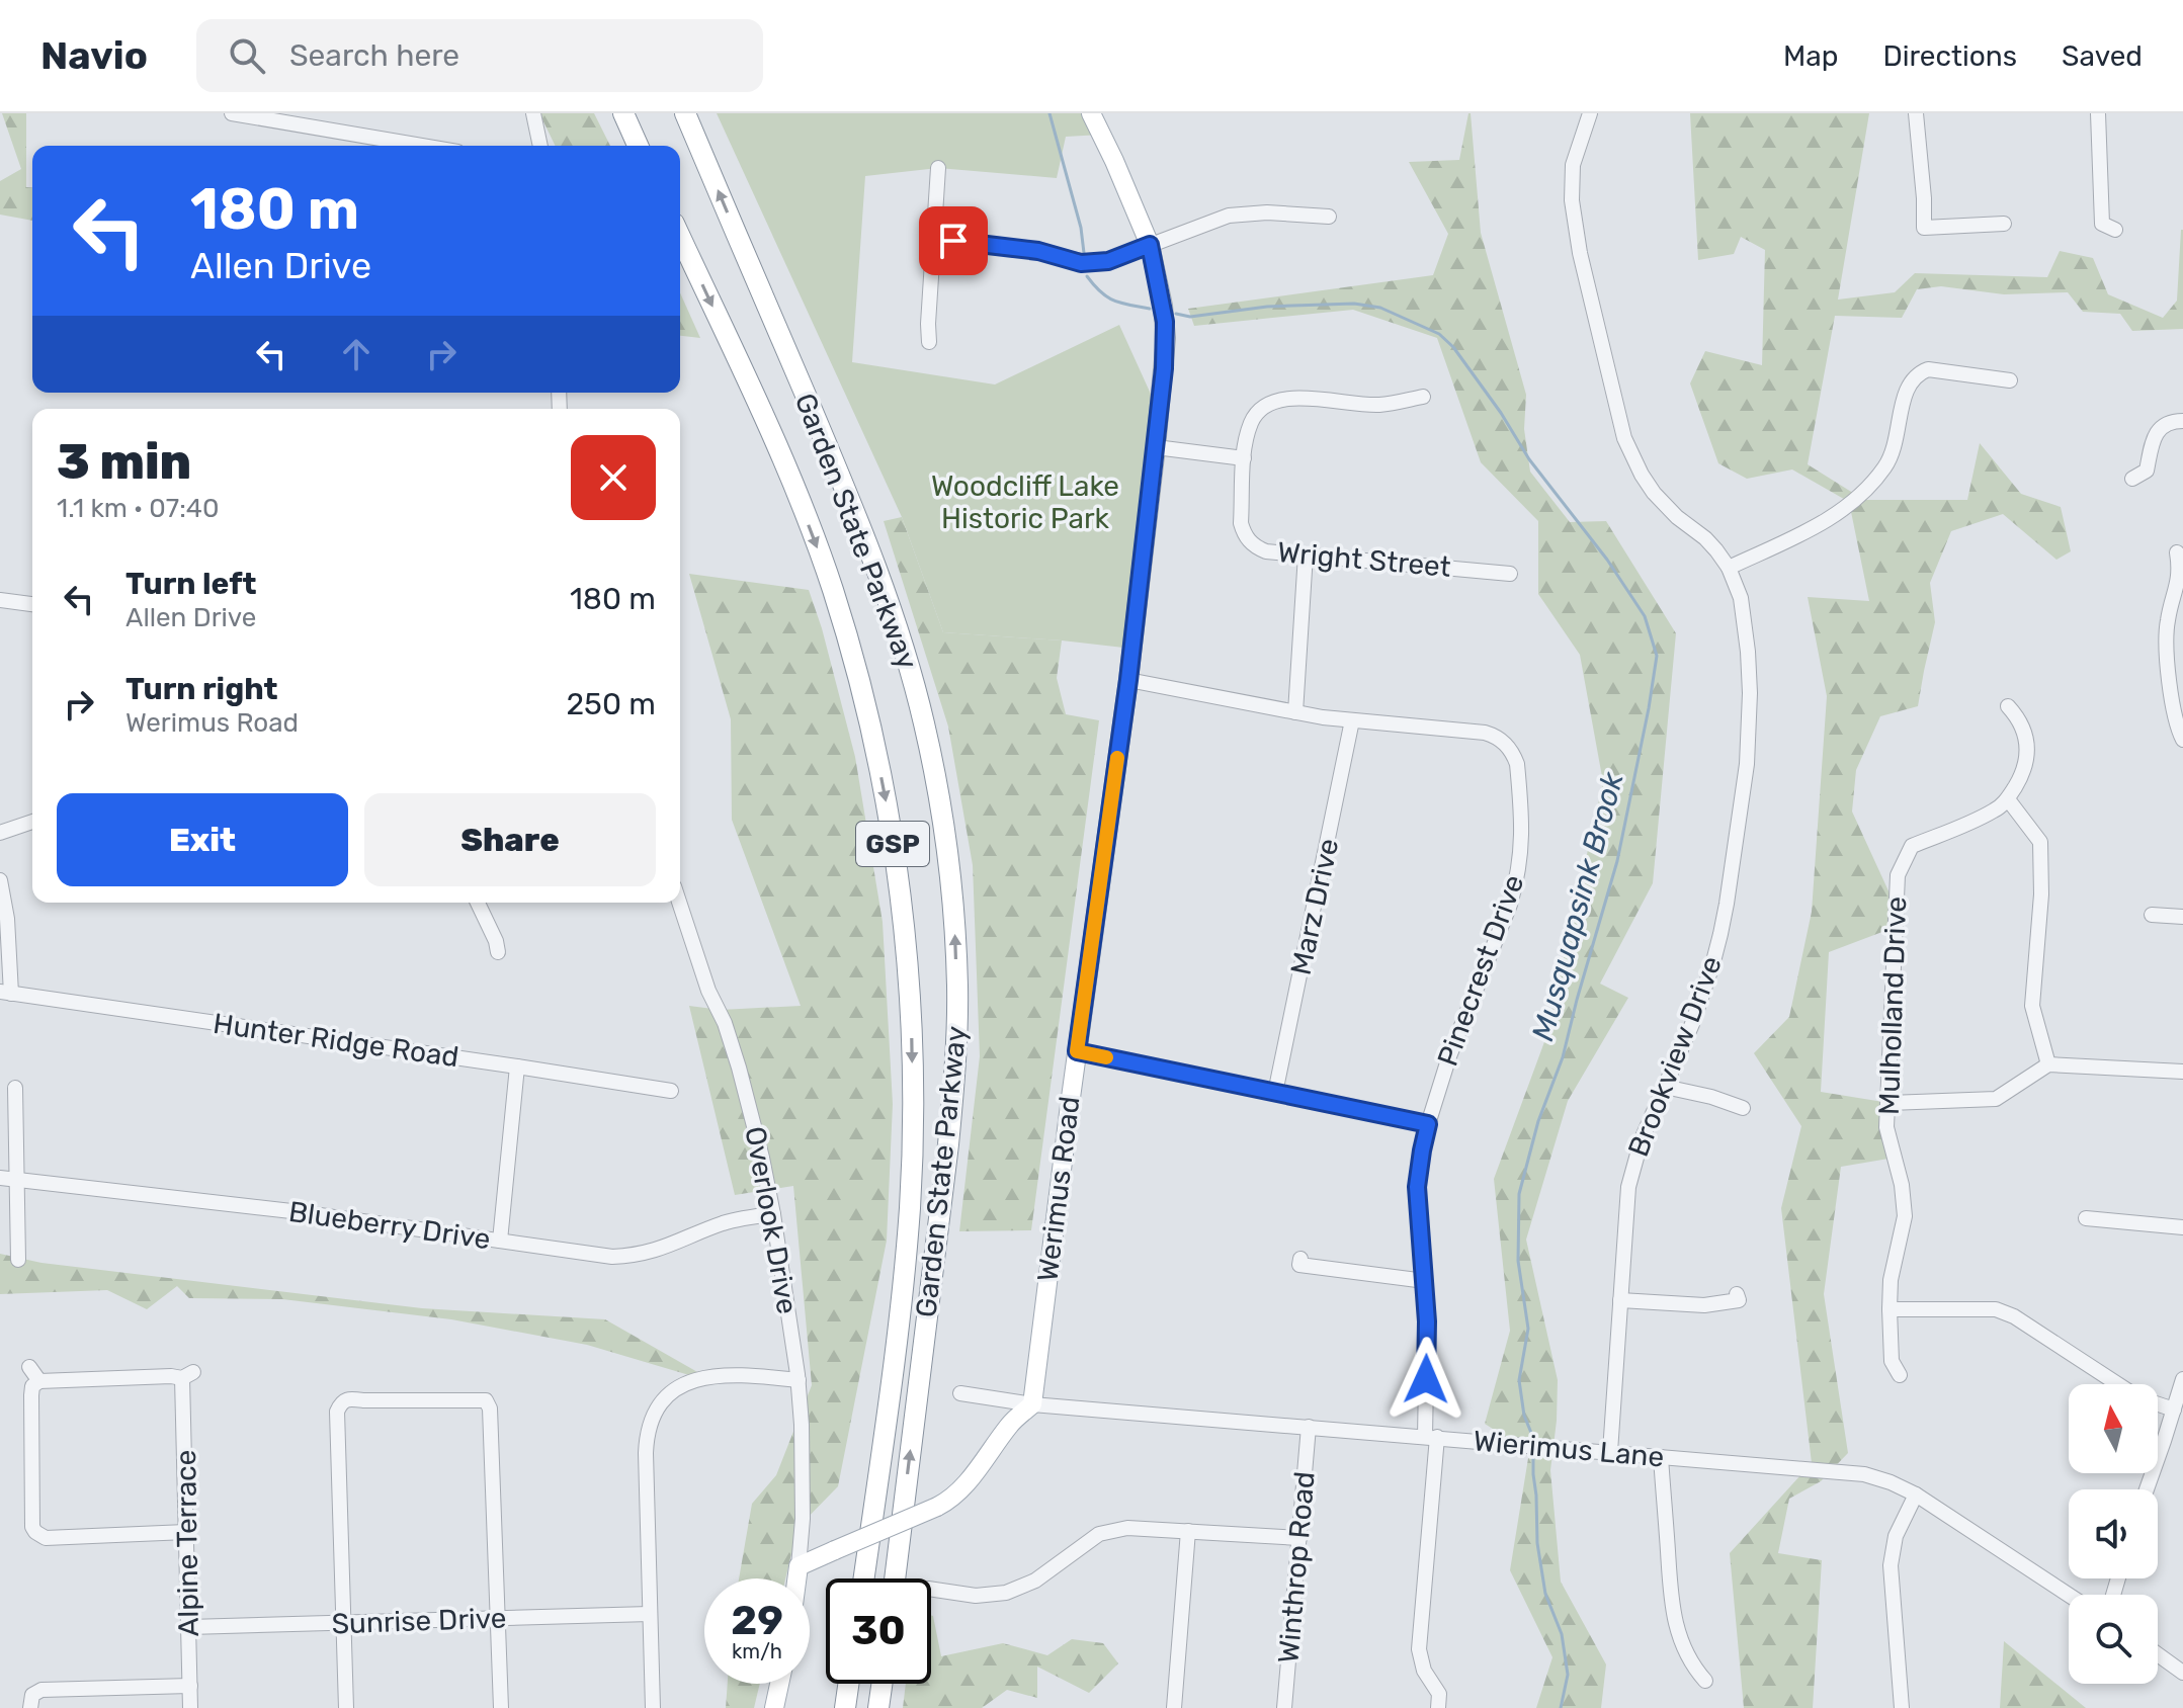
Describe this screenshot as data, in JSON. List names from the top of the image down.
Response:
{
  "streets": {
    "highway": ["Garden State Parkway", "GSP"],
    "main road": ["Werimus Road"],
    "street": [
      "Wright Street",
      "Marz Drive",
      "Pinecrest Drive",
      "Mulholland Drive",
      "Hunter Ridge Road",
      "Brookview Drive",
      "Overlook Drive",
      "Blueberry Drive",
      "Wierimus Lane",
      "Alpine Terrace",
      "Winthrop Road",
      "Sunrise Drive"
    ]
  },
  "crossings": [
    ["Marz Drive", "Pinecrest Drive"],
    ["Pinecrest Drive", "Werimus Road"],
    ["Pinecrest Drive", "Wierimus Lane"],
    ["Brookview Drive", "Wierimus Lane"],
    ["Werimus Road", "Wierimus Lane"],
    ["Overlook Drive", "Blueberry Drive"],
    ["Wierimus Lane", "Winthrop Road"],
    ["Alpine Terrace", "Sunrise Drive"]
  ],
  "water": ["Musquapsink Brook"],
  "parks": ["Woodcliff Lake Historic Park"],
  "north": "top",
  "page": {
    "header": "Navio",
    "search": "Search here",
    "nav": ["Map", "Directions", "Saved"],
    "turn": ["180 m", "Allen Drive"],
    "heading": ["3 min", "1.1 km · 07:40"],
    "list": [
      {
        "name": "Turn left",
        "note": "Allen Drive",
        "value": "180 m"
      },
      {
        "name": "Turn right",
        "note": "Werimus Road",
        "value": "250 m"
      }
    ],
    "buttons": ["Exit", "Share"],
    "speed": "29 km/h",
    "limit": "30"
  }
}
